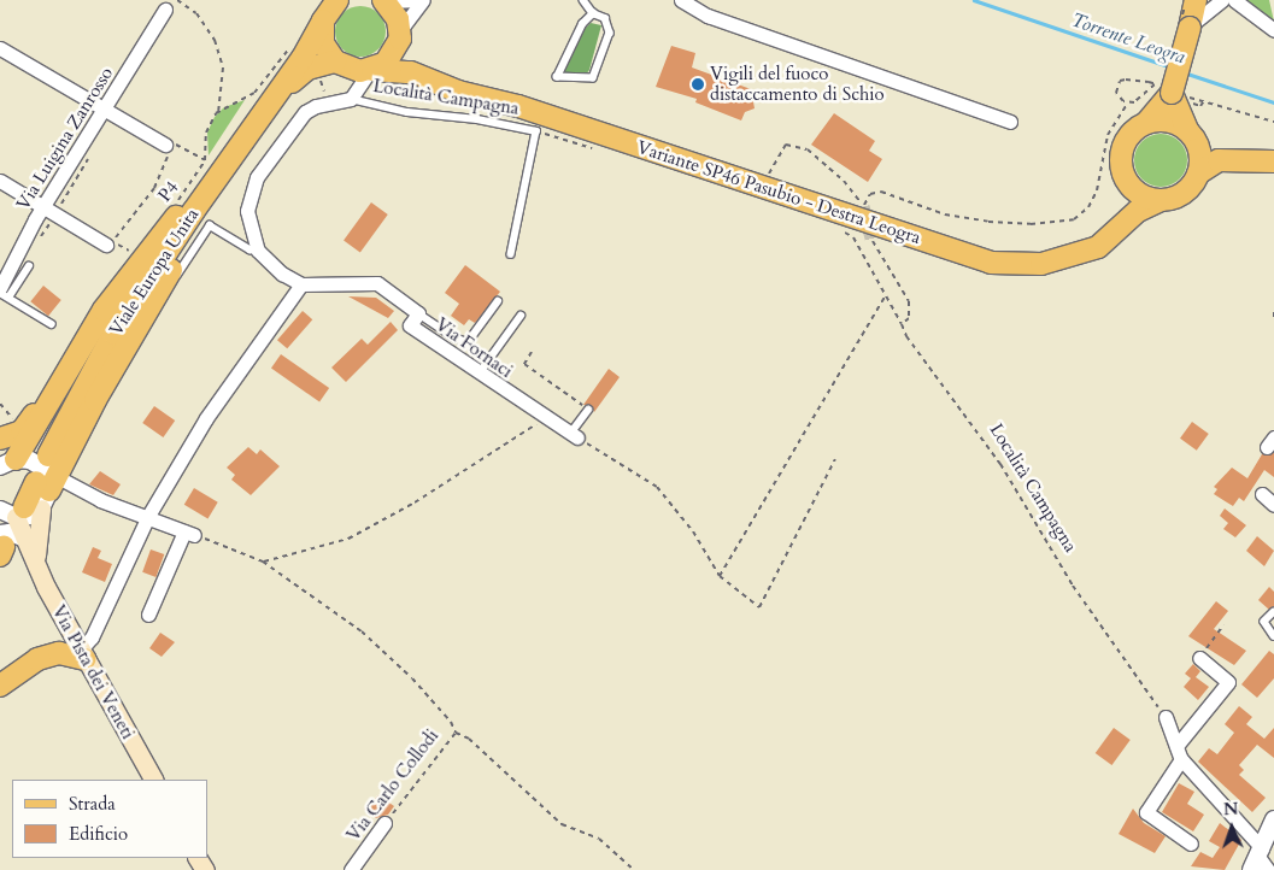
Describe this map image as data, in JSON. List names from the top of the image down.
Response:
{
  "streets": {
    "main road": ["Variante SP46 Pasubio - Destra Leogra", "Viale Europa Unita", "Via Pista dei Veneti"],
    "street": [
      "Località Campagna",
      "Via Luigina Zanrosso",
      "Via Fornaci",
      "Via Carlo Collodi"
    ],
    "path": ["P4"]
  },
  "crossings": [
    ["Località Campagna", "Variante SP46 Pasubio - Destra Leogra"],
    ["P4", "Viale Europa Unita"]
  ],
  "water": ["Torrente Leogra"],
  "places": ["Vigili del fuoco distaccamento di Schio"],
  "legend": ["Strada", "Edificio"],
  "north": "top"
}
